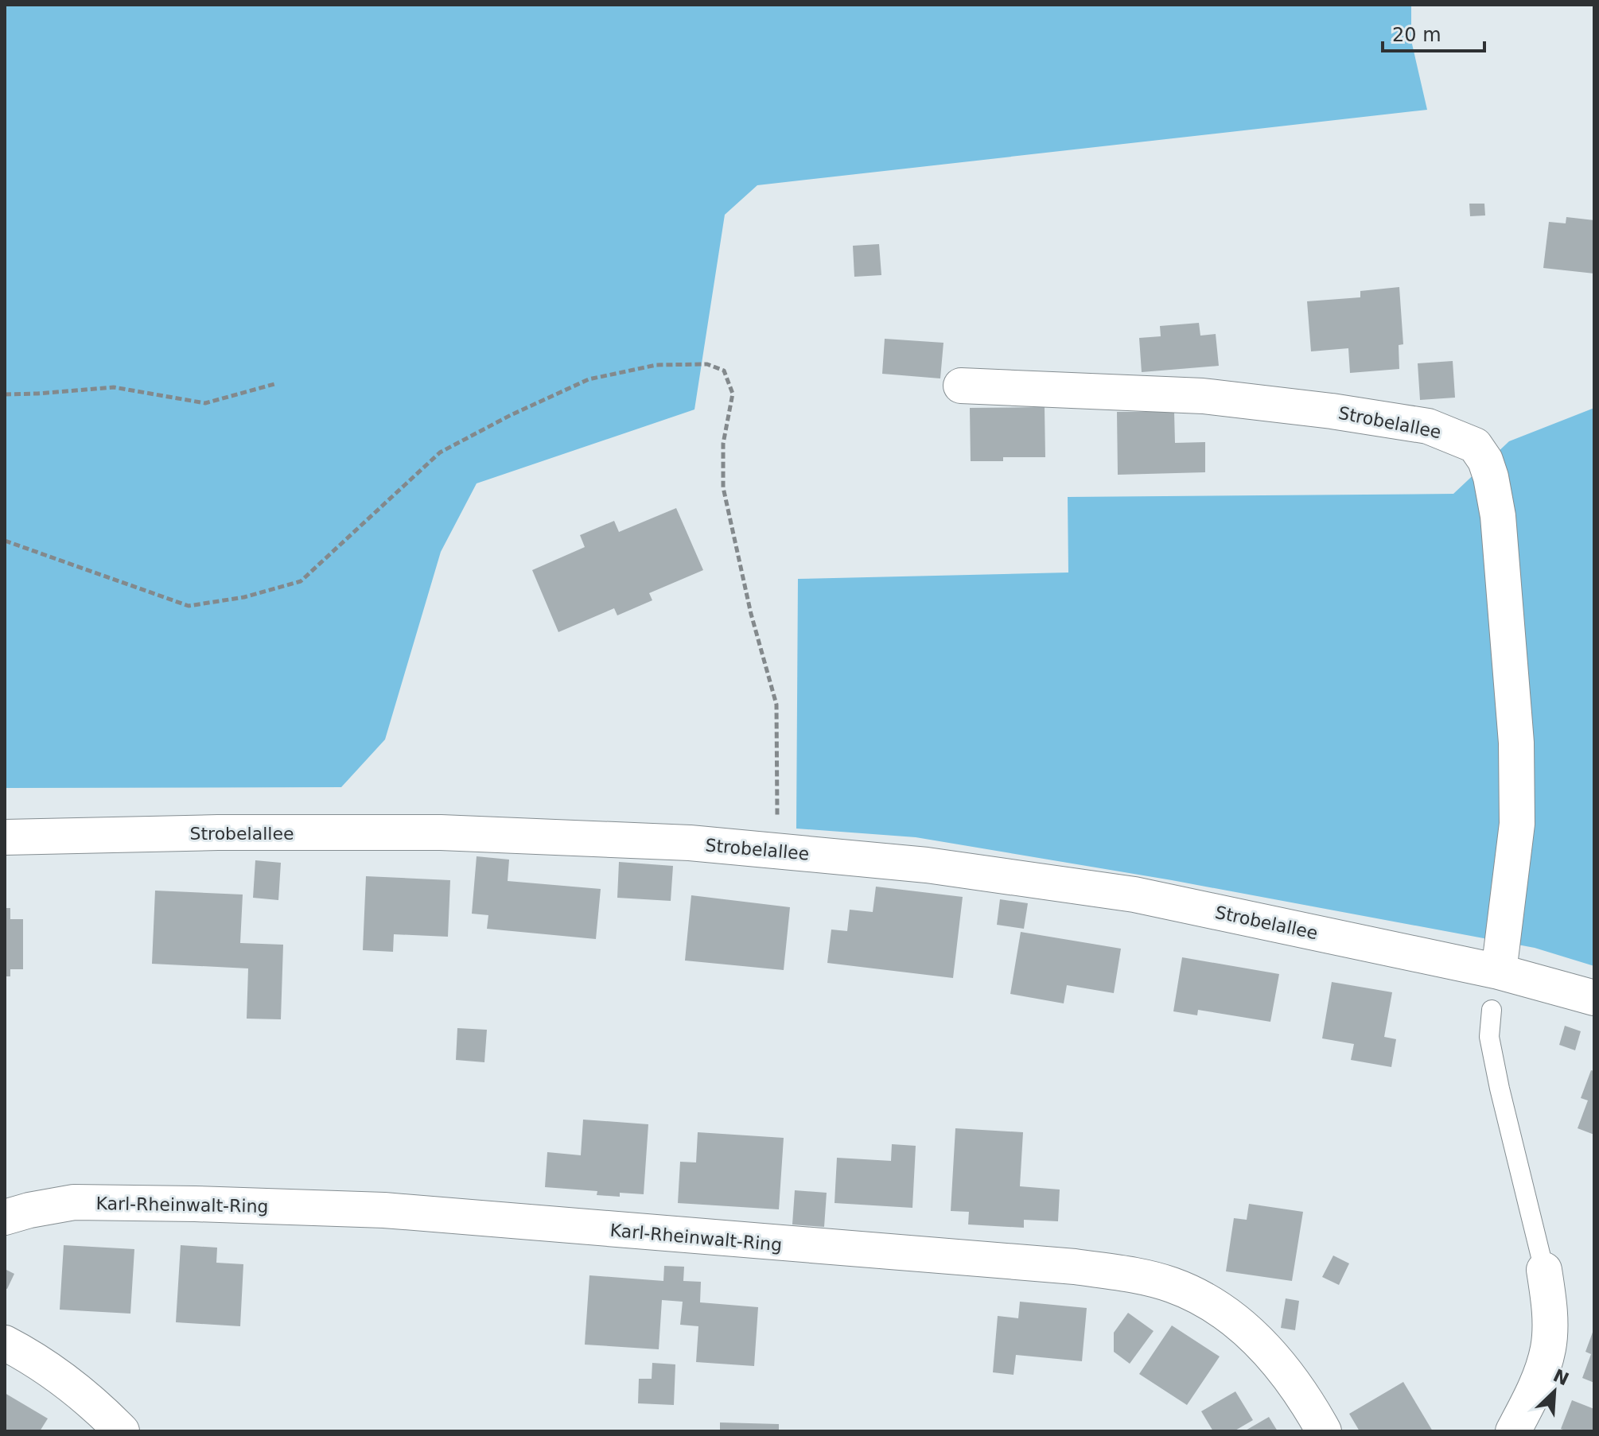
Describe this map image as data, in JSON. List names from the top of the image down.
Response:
{
  "streets": {
    "street": ["Strobelallee", "Karl-Rheinwalt-Ring"]
  },
  "scale_bar": "20 m",
  "north": "top right"
}
